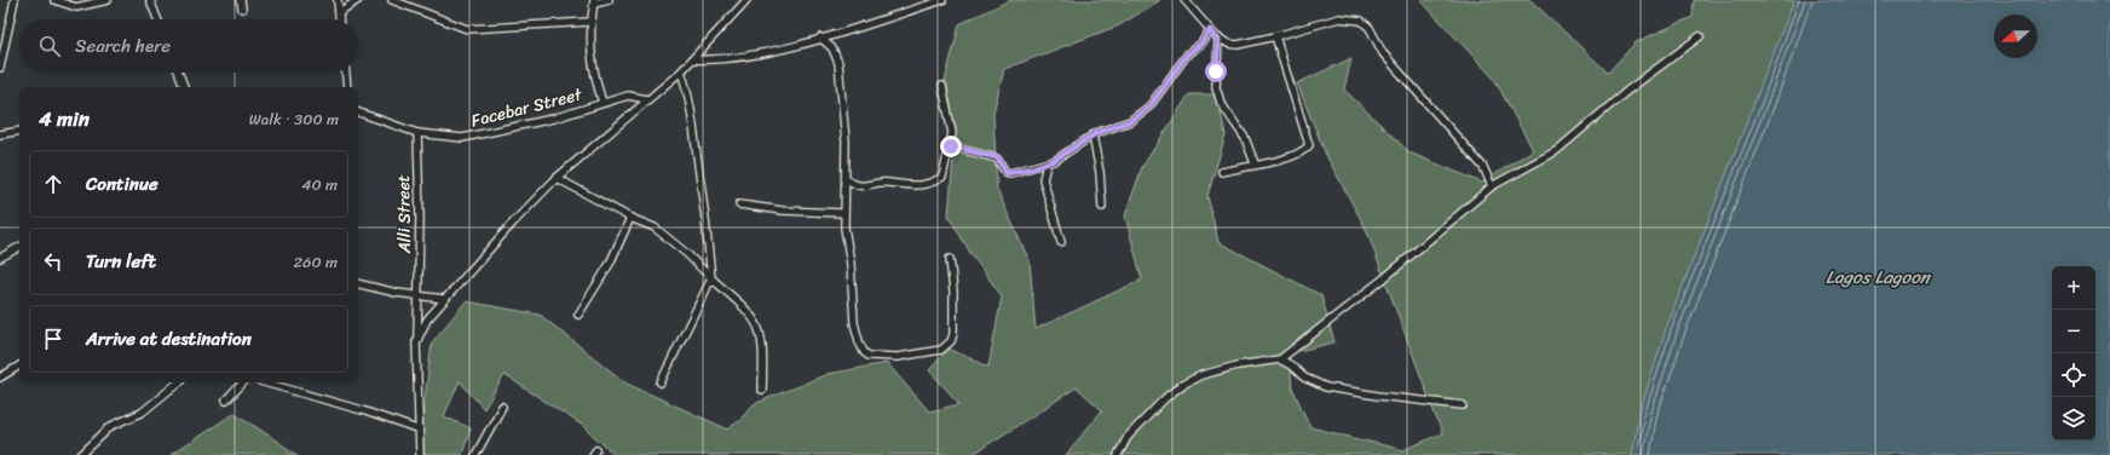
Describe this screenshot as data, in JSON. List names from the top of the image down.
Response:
{
  "streets": {
    "street": ["Facebar Street", "Alli Street"]
  },
  "crossings": [
    ["Facebar Street", "Alli Street"]
  ],
  "water": ["Lagos Lagoon"],
  "north": "left",
  "page": {
    "search": "Search here",
    "heading": ["4 min", "Walk · 300 m"],
    "list": [
      ["Continue", "40 m"],
      ["Turn left", "260 m"],
      "Arrive at destination"
    ],
    "map_buttons": ["+", "−"]
  }
}
